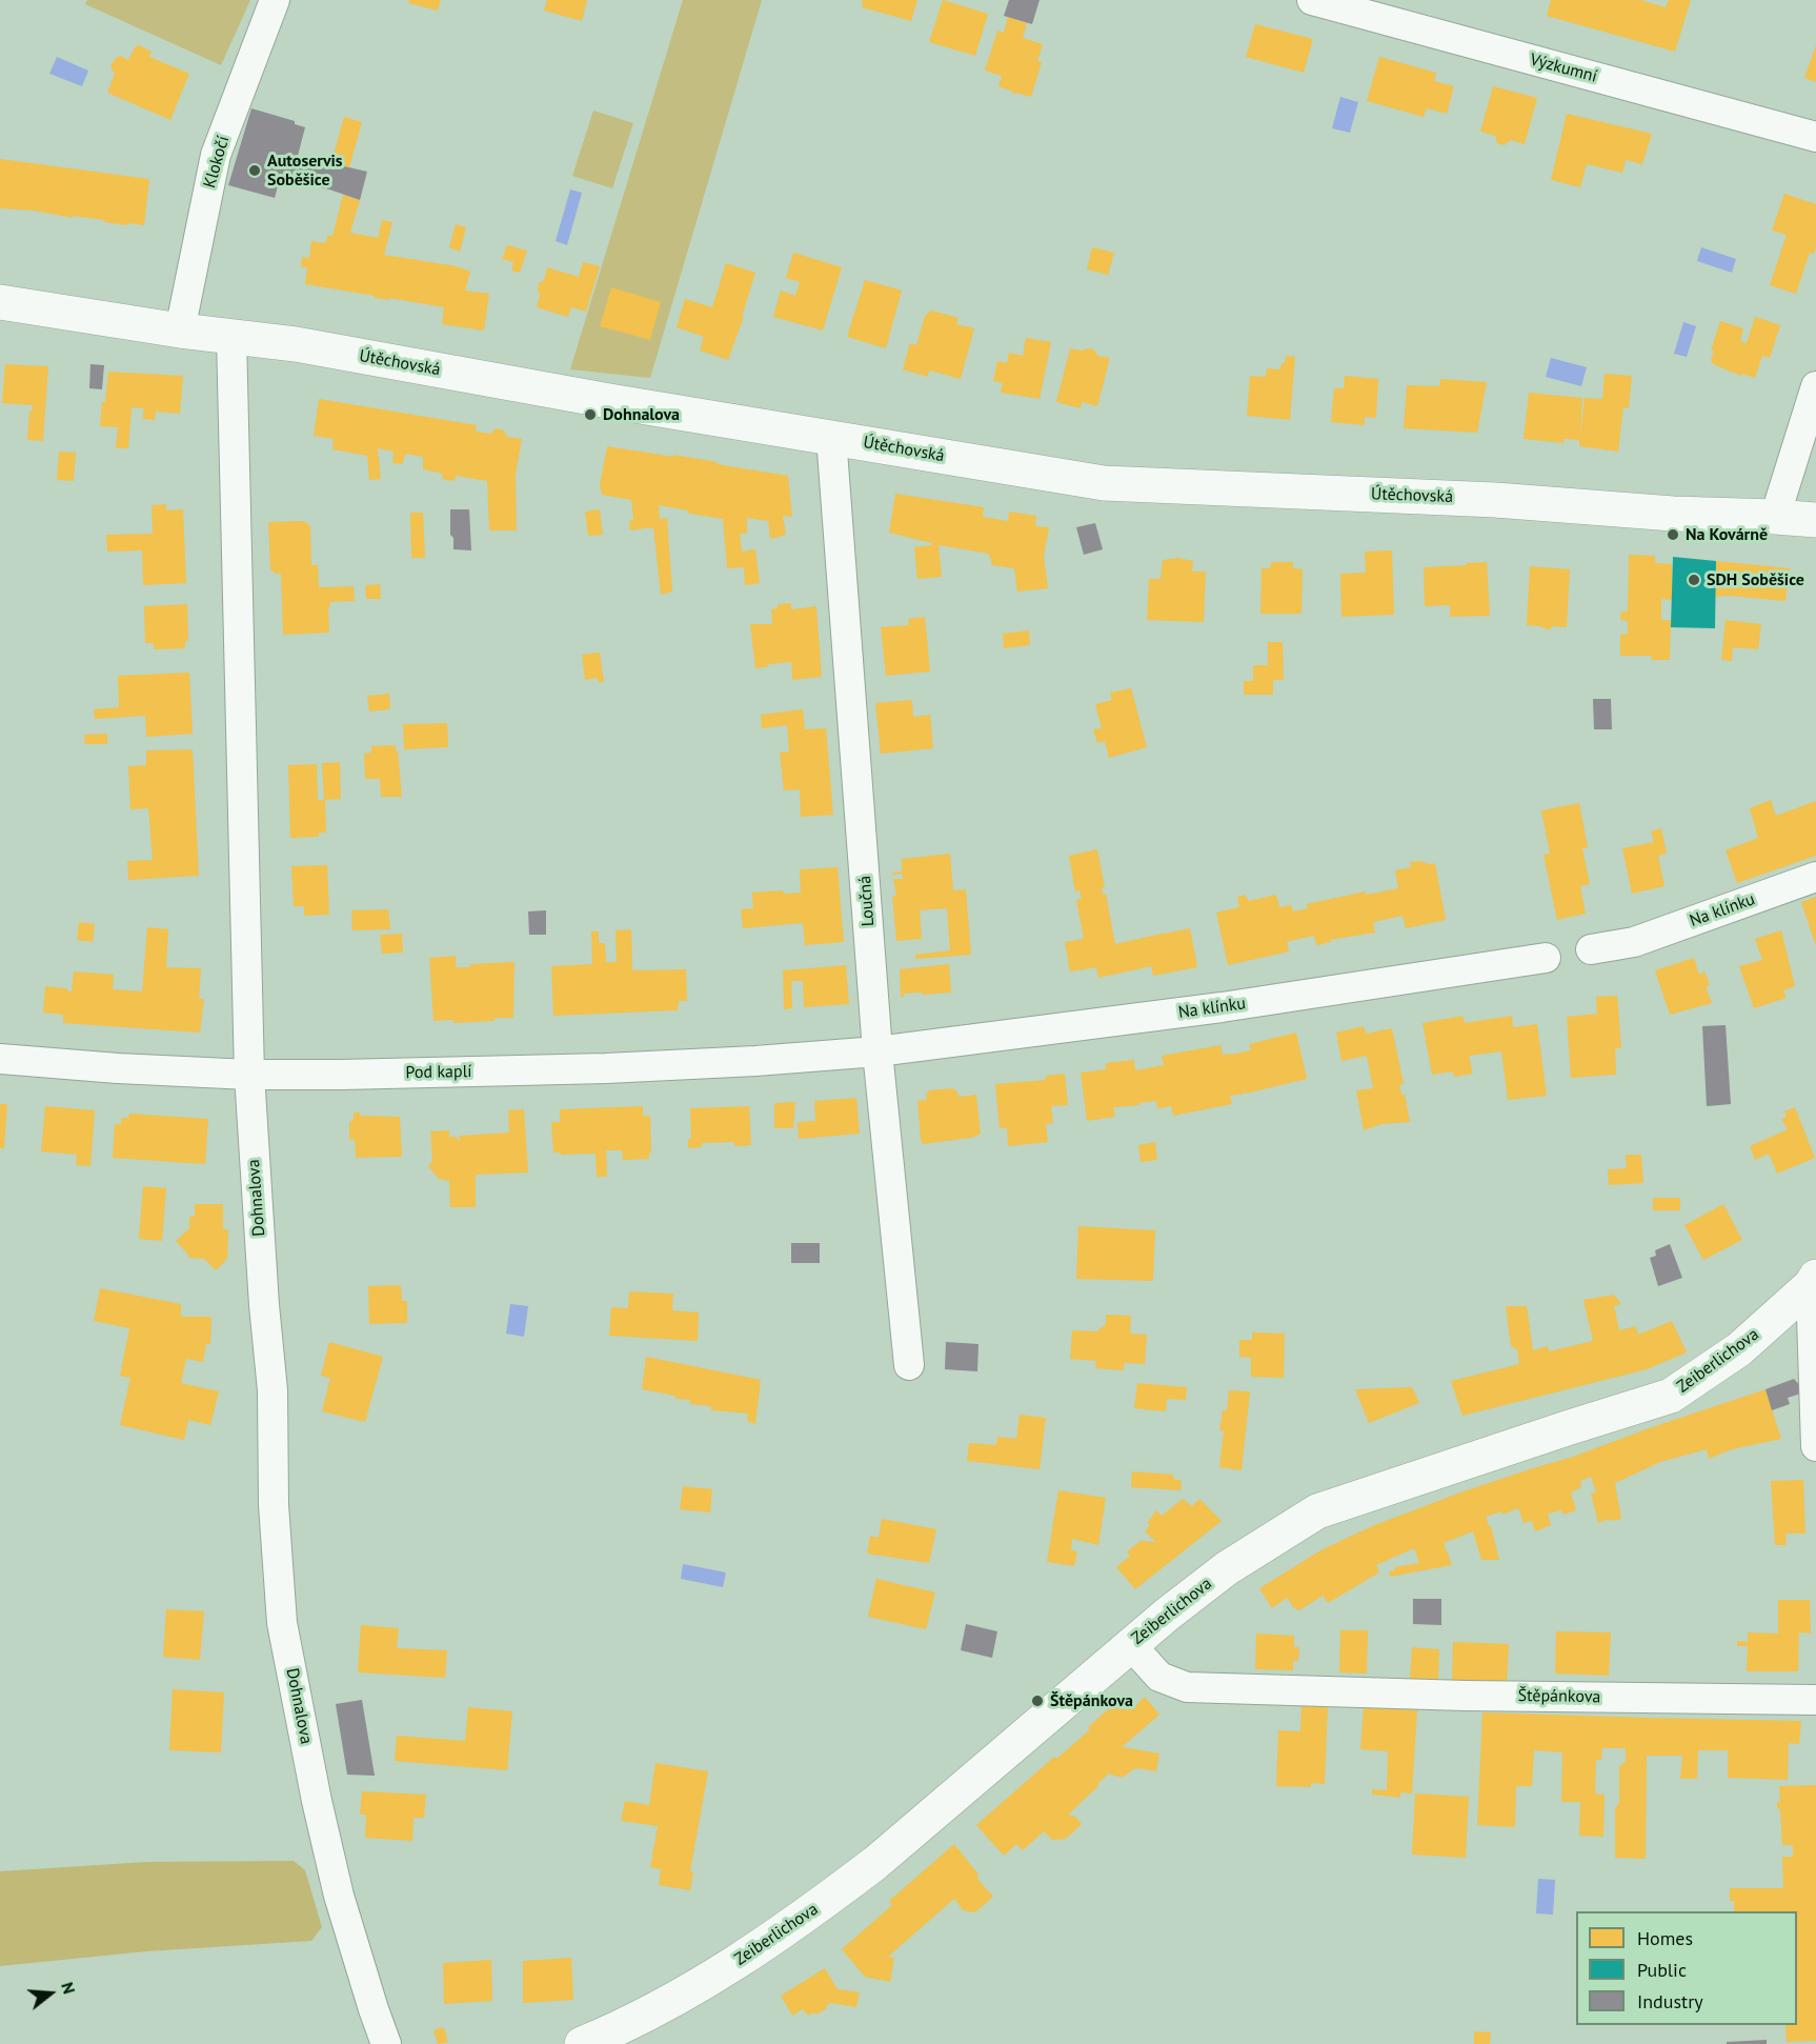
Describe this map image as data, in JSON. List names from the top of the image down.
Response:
{
  "streets": {
    "street": [
      "Výzkumní",
      "Klokočí",
      "Útěchovská",
      "Loučná",
      "Na klínku",
      "Pod kaplí",
      "Dohnalova",
      "Zeiberlichova",
      "Štěpánkova"
    ]
  },
  "crossings": [
    ["Klokočí", "Útěchovská"],
    ["Útěchovská", "Loučná"],
    ["Útěchovská", "Dohnalova"],
    ["Loučná", "Na klínku"],
    ["Loučná", "Pod kaplí"],
    ["Na klínku", "Pod kaplí"],
    ["Pod kaplí", "Dohnalova"],
    ["Zeiberlichova", "Štěpánkova"]
  ],
  "places": [
    "Autoservis Soběšice",
    "Dohnalova",
    "Na Kovárně",
    "SDH Soběšice",
    "Štěpánkova"
  ],
  "legend": ["Homes", "Public", "Industry"],
  "north": "right"
}
